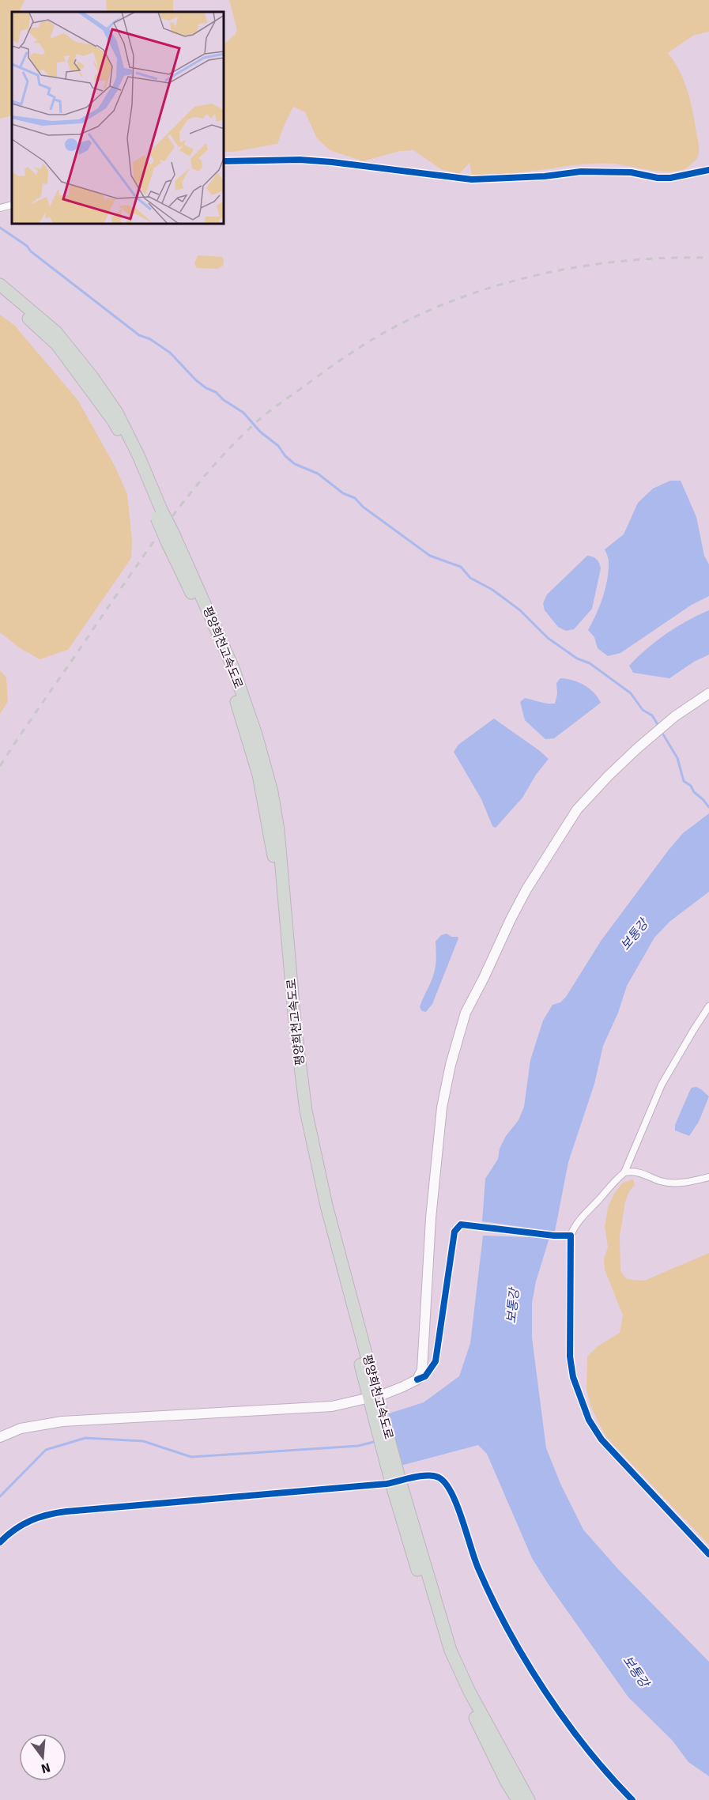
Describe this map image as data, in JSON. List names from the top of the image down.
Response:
{
  "streets": {
    "highway": ["평양희천고속도로"]
  },
  "water": ["보통강"],
  "north": "bottom"
}
